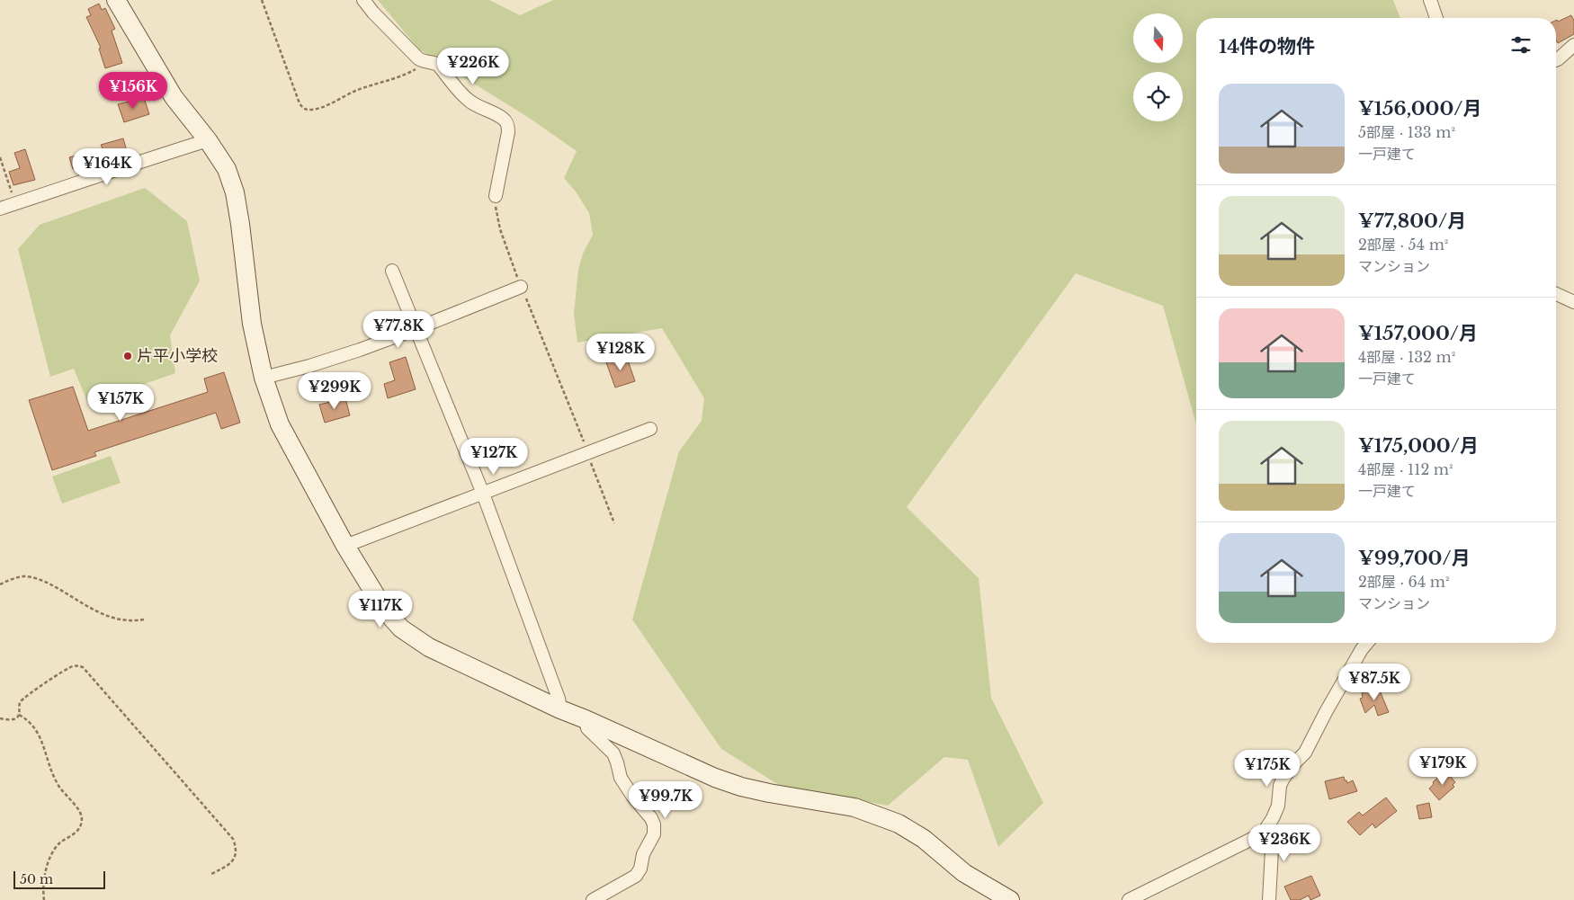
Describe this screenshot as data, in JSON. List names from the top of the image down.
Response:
{
  "places": ["片平小学校"],
  "scale_bar": "50 m",
  "north": "bottom",
  "page": {
    "heading": "14件の物件",
    "price": [
      "¥226K",
      "¥156K",
      "¥164K",
      "¥77.8K",
      "¥128K",
      "¥299K",
      "¥157K",
      "¥127K",
      "¥117K",
      "¥87.5K",
      "¥179K",
      "¥175K",
      "¥99.7K",
      "¥236K"
    ],
    "list": [
      {
        "name": "¥156,000/月",
        "note": "5部屋 · 133 m² · 一戸建て"
      },
      {
        "name": "¥77,800/月",
        "note": "2部屋 · 54 m² · マンション"
      },
      {
        "name": "¥157,000/月",
        "note": "4部屋 · 132 m² · 一戸建て"
      },
      {
        "name": "¥175,000/月",
        "note": "4部屋 · 112 m² · 一戸建て"
      },
      {
        "name": "¥99,700/月",
        "note": "2部屋 · 64 m² · マンション"
      }
    ],
    "scale": "50 m"
  }
}
